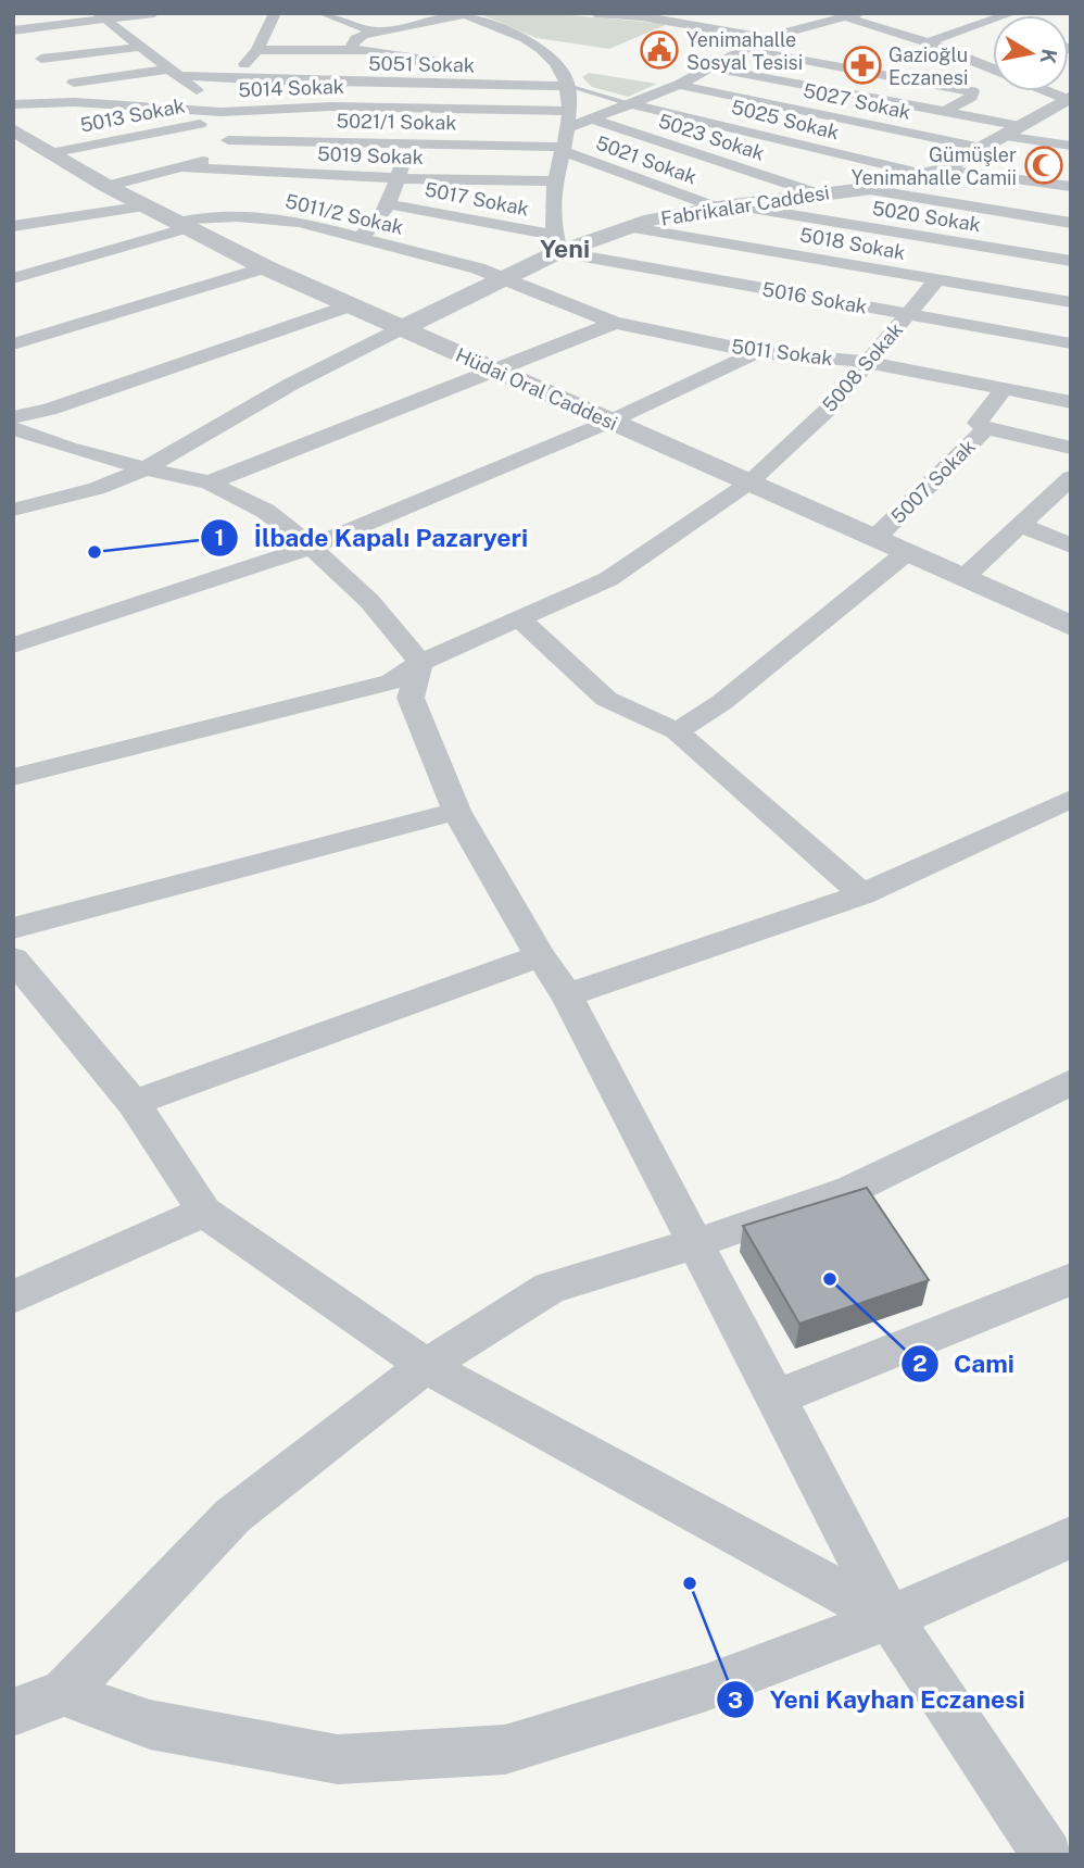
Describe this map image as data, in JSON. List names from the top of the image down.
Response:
{
  "streets": {
    "street": [
      "5051 Sokak",
      "5014 Sokak",
      "5027 Sokak",
      "5013 Sokak",
      "5025 Sokak",
      "5021/1 Sokak",
      "5023 Sokak",
      "5019 Sokak",
      "5021 Sokak",
      "5017 Sokak",
      "Fabrikalar Caddesi",
      "5011/2 Sokak",
      "5020 Sokak",
      "5018 Sokak",
      "5016 Sokak",
      "5011 Sokak",
      "5008 Sokak",
      "Hüdai Oral Caddesi",
      "5007 Sokak"
    ]
  },
  "crossings": [
    ["5014 Sokak", "5013 Sokak"],
    ["5014 Sokak", "5021/1 Sokak"],
    ["5027 Sokak", "Fabrikalar Caddesi"],
    ["5013 Sokak", "Hüdai Oral Caddesi"],
    ["5025 Sokak", "Fabrikalar Caddesi"],
    ["5021/1 Sokak", "5021 Sokak"],
    ["5023 Sokak", "Fabrikalar Caddesi"],
    ["5021 Sokak", "Fabrikalar Caddesi"],
    ["5021 Sokak", "5020 Sokak"],
    ["5017 Sokak", "Fabrikalar Caddesi"],
    ["5017 Sokak", "5016 Sokak"],
    ["Fabrikalar Caddesi", "5011/2 Sokak"],
    ["Fabrikalar Caddesi", "5020 Sokak"],
    ["Fabrikalar Caddesi", "5018 Sokak"],
    ["Fabrikalar Caddesi", "5016 Sokak"],
    ["Fabrikalar Caddesi", "5011 Sokak"],
    ["Fabrikalar Caddesi", "Hüdai Oral Caddesi"],
    ["5011/2 Sokak", "5011 Sokak"],
    ["5011/2 Sokak", "Hüdai Oral Caddesi"],
    ["5018 Sokak", "5008 Sokak"],
    ["5016 Sokak", "5008 Sokak"],
    ["5011 Sokak", "5008 Sokak"],
    ["5011 Sokak", "5007 Sokak"],
    ["5008 Sokak", "Hüdai Oral Caddesi"],
    ["Hüdai Oral Caddesi", "5007 Sokak"]
  ],
  "districts": ["Yeni"],
  "places": {
    "public building": ["Yenimahalle Sosyal Tesisi"],
    "pharmacy": ["Gazioğlu Eczanesi"],
    "mosque": ["Gümüşler Yenimahalle Camii"],
    "other": ["İlbade Kapalı Pazaryeri", "Cami", "Yeni Kayhan Eczanesi"]
  },
  "north": "right"
}
